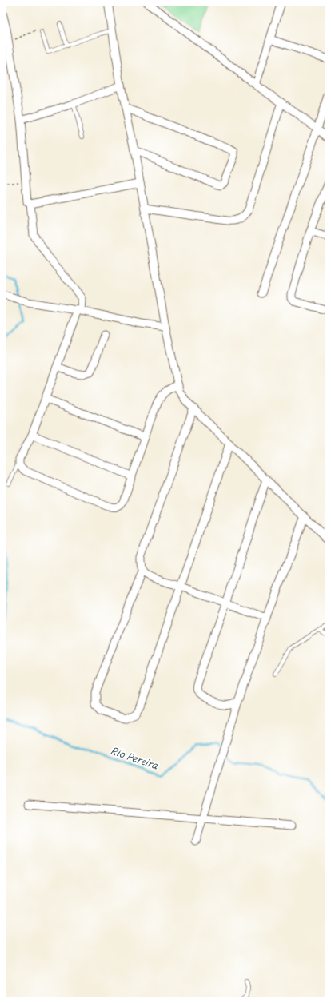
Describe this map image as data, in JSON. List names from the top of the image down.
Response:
{
  "water": ["Río Pereira"]
}
